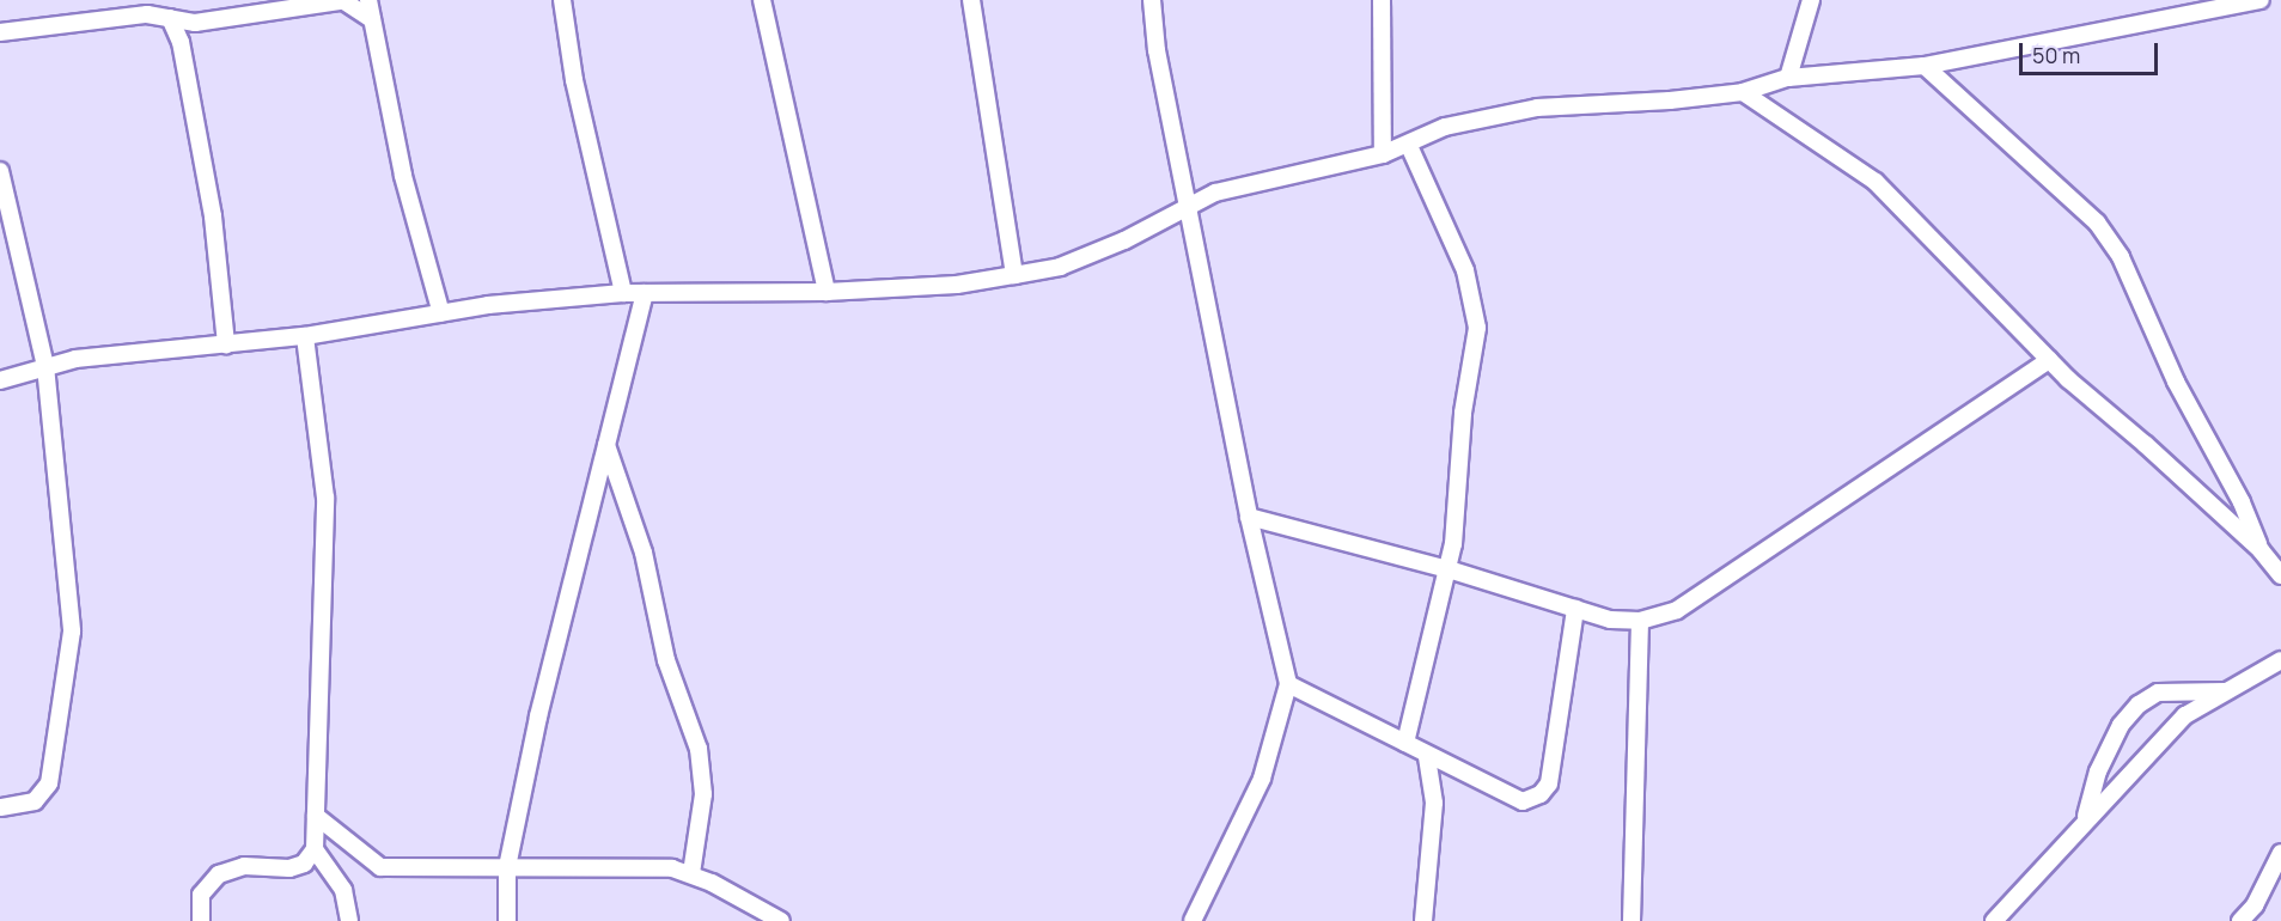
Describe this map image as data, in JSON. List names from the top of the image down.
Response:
{
  "scale_bar": "50 m"
}
